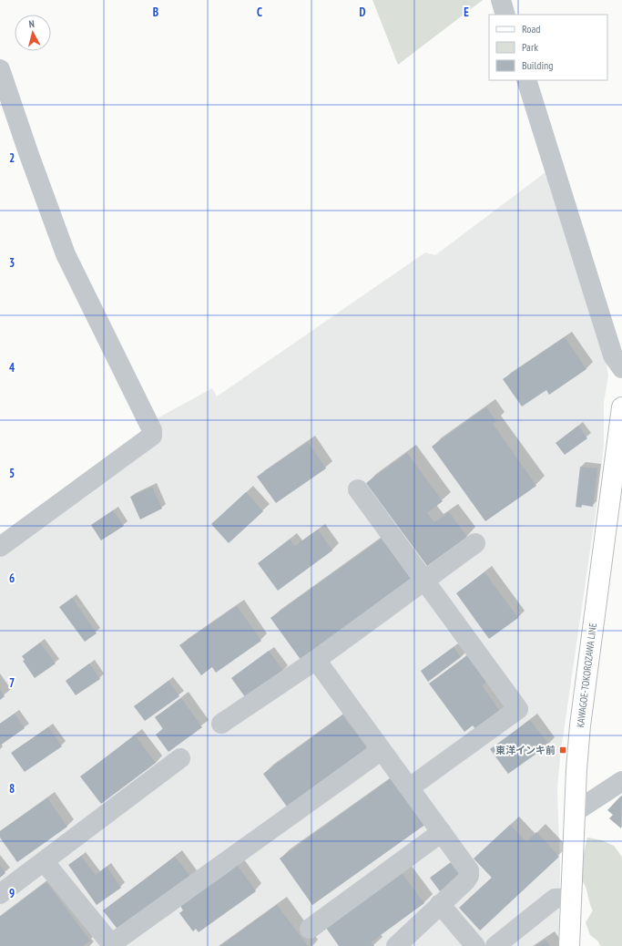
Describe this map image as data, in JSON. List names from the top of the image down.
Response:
{
  "streets": {
    "main road": ["KAWAGOE-TOKOROZAWA LINE"]
  },
  "places": {
    "transit": ["東洋インキ前"]
  },
  "legend": ["Road", "Park", "Building"],
  "north": "top",
  "grid": {
    "columns": [
      "B",
      "C",
      "D",
      "E"
    ],
    "rows": [
      "2",
      "3",
      "4",
      "5",
      "6",
      "7",
      "8",
      "9"
    ]
  }
}
